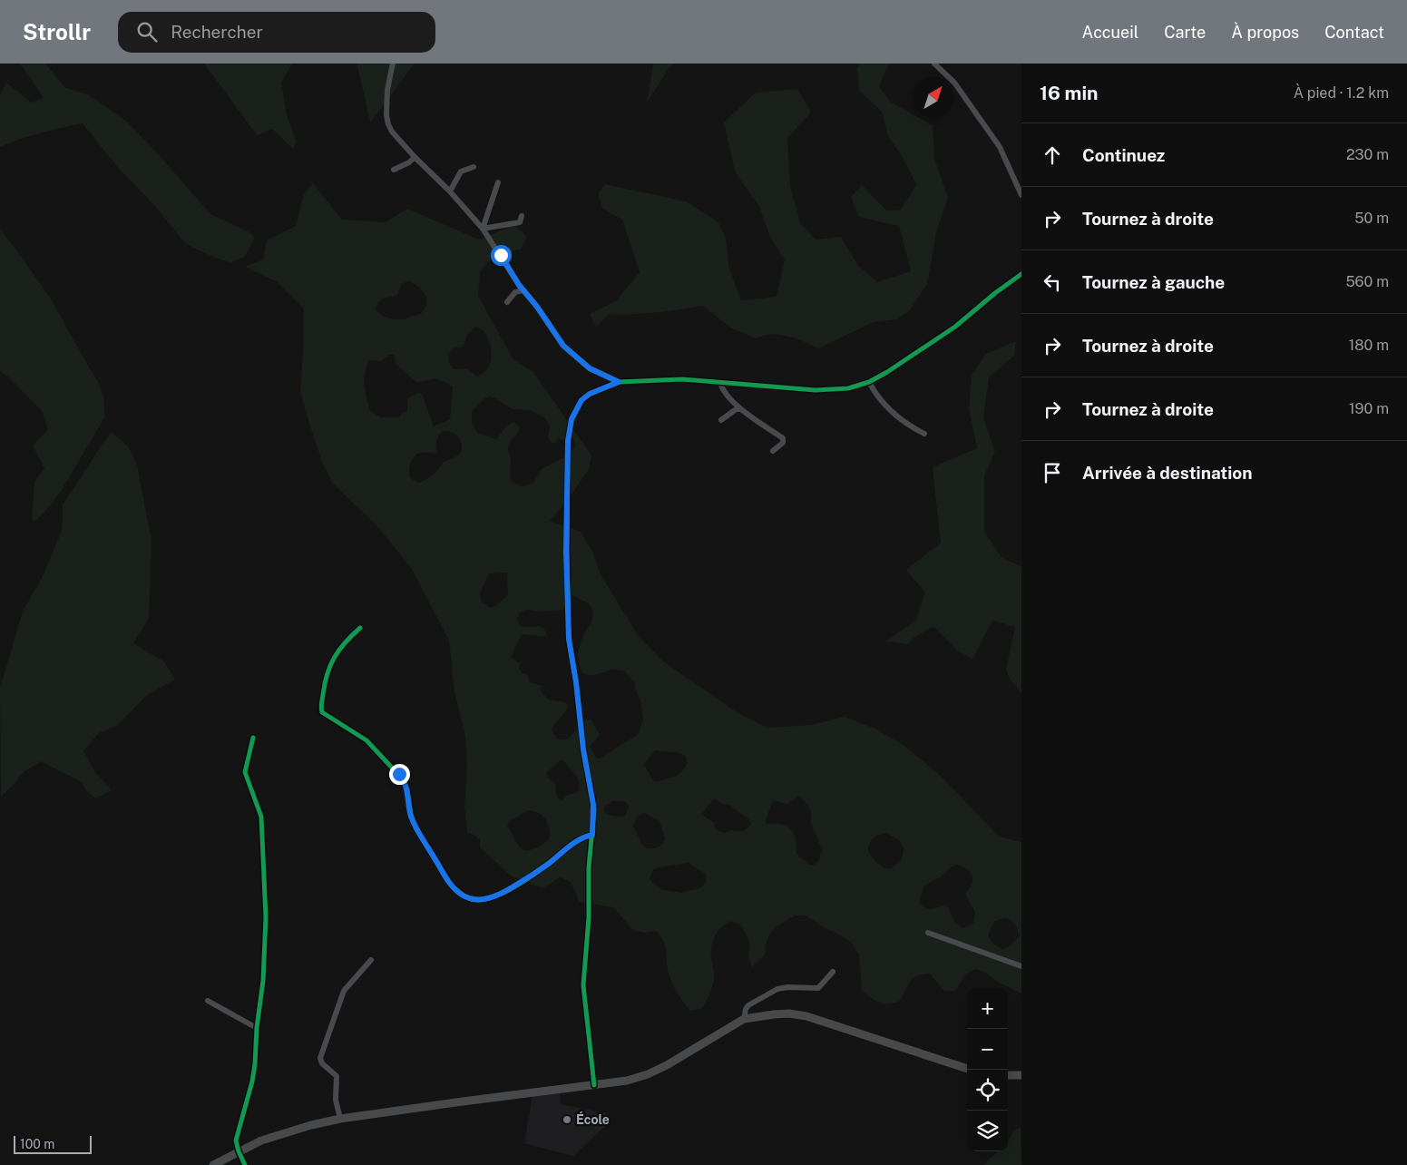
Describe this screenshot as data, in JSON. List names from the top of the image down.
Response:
{
  "places": ["École"],
  "scale_bar": "100 m",
  "north": "top right",
  "page": {
    "header": "Strollr",
    "search": "Rechercher",
    "nav": [
      "Accueil",
      "Carte",
      "À propos",
      "Contact"
    ],
    "heading": ["16 min", "À pied · 1.2 km"],
    "list": [
      ["Continuez", "230 m"],
      ["Tournez à droite", "50 m"],
      ["Tournez à gauche", "560 m"],
      ["Tournez à droite", "180 m"],
      ["Tournez à droite", "190 m"],
      "Arrivée à destination"
    ],
    "map_buttons": ["+", "−"],
    "scale": "100 m"
  }
}
